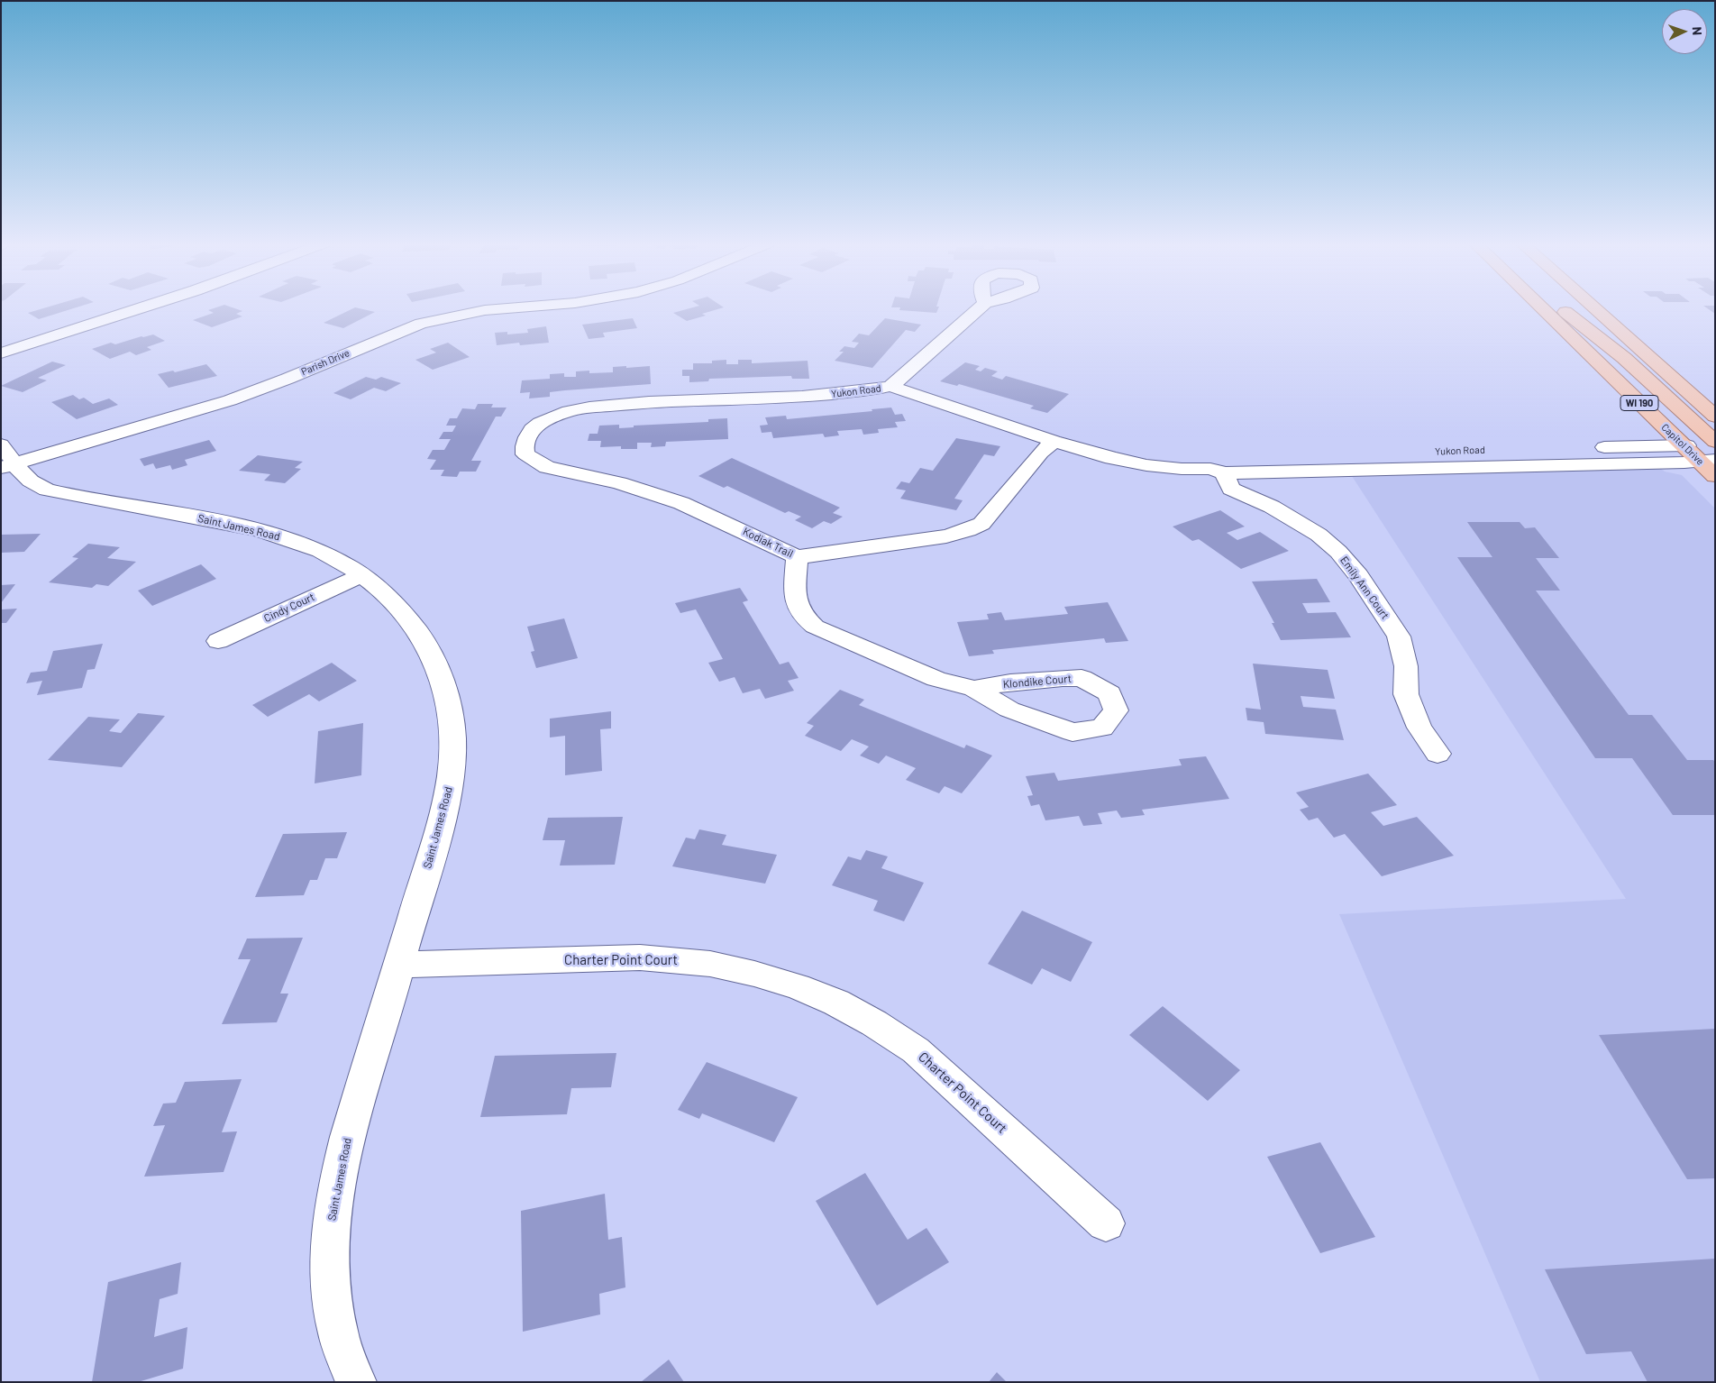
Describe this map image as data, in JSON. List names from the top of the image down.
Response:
{
  "streets": {
    "main road": ["WI 190", "Capitol Drive"],
    "street": [
      "Parish Drive",
      "Yukon Road",
      "Saint James Road",
      "Kodiak Trail",
      "Emily Ann Court",
      "Cindy Court",
      "Klondike Court",
      "Charter Point Court"
    ]
  },
  "crossings": [
    ["Parish Drive", "Saint James Road"],
    ["Yukon Road", "Capitol Drive"],
    ["Yukon Road", "Kodiak Trail"],
    ["Yukon Road", "Emily Ann Court"],
    ["Saint James Road", "Cindy Court"],
    ["Saint James Road", "Charter Point Court"],
    ["Kodiak Trail", "Klondike Court"]
  ],
  "north": "right"
}
